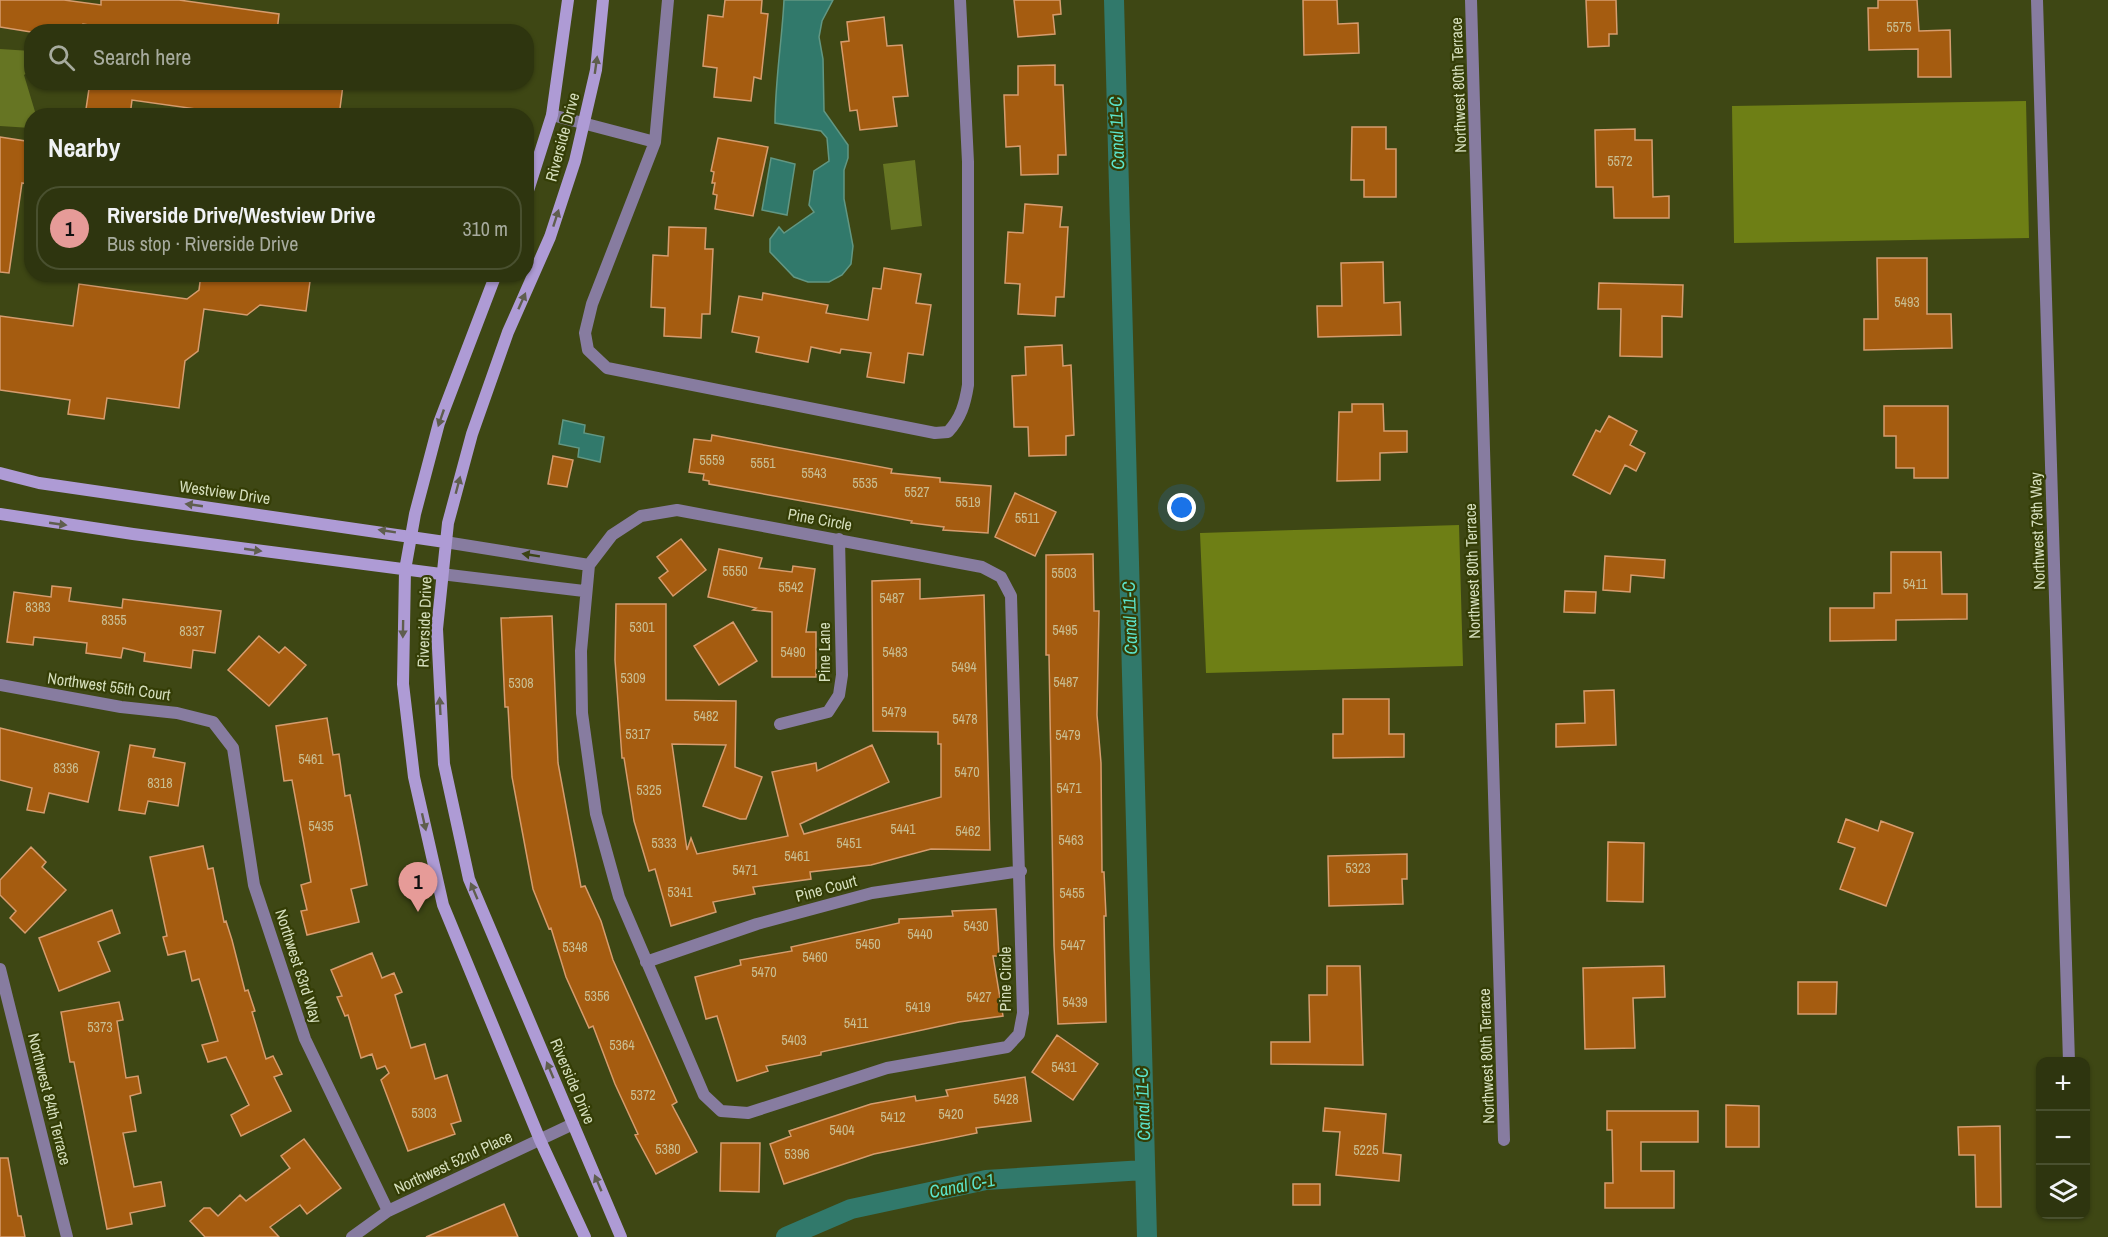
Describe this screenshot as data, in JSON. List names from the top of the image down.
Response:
{
  "streets": {
    "street": [
      "Northwest 80th Terrace",
      "Riverside Drive",
      "Westview Drive",
      "Pine Circle",
      "Northwest 79th Way",
      "Pine Lane",
      "Northwest 55th Court",
      "Pine Court",
      "Northwest 83rd Way",
      "Northwest 84th Terrace",
      "Northwest 52nd Place"
    ]
  },
  "crossings": [
    ["Riverside Drive", "Westview Drive"],
    ["Riverside Drive", "Northwest 52nd Place"],
    ["Pine Circle", "Pine Lane"],
    ["Pine Circle", "Pine Court"],
    ["Northwest 55th Court", "Northwest 83rd Way"],
    ["Northwest 83rd Way", "Northwest 52nd Place"]
  ],
  "water": ["Canal 11-C", "Canal C-1"],
  "house_numbers": [
    "5575",
    "5572",
    "5493",
    "5559",
    "5551",
    "5543",
    "5535",
    "5527",
    "5519",
    "5511",
    "5550",
    "5503",
    "5411",
    "5542",
    "5487",
    "8383",
    "8355",
    "5301",
    "5495",
    "8337",
    "5490",
    "5483",
    "5494",
    "5309",
    "5487",
    "5308",
    "5479",
    "5482",
    "5478",
    "5317",
    "5479",
    "5461",
    "8336",
    "5470",
    "8318",
    "5471",
    "5325",
    "5435",
    "5441",
    "5462",
    "5463",
    "5333",
    "5451",
    "5461",
    "5323",
    "5471",
    "5341",
    "5455",
    "5430",
    "5440",
    "5450",
    "5447",
    "5348",
    "5460",
    "5470",
    "5356",
    "5427",
    "5439",
    "5419",
    "5411",
    "5373",
    "5403",
    "5364",
    "5431",
    "5372",
    "5428",
    "5303",
    "5420",
    "5412",
    "5404",
    "5380",
    "5225",
    "5396"
  ],
  "page": {
    "search": "Search here",
    "heading": "Nearby",
    "list": [
      {
        "mark": "1",
        "name": "Riverside Drive/Westview Drive",
        "note": "Bus stop · Riverside Drive",
        "value": "310 m"
      }
    ],
    "pins": "1",
    "map_buttons": ["+", "−"]
  }
}
